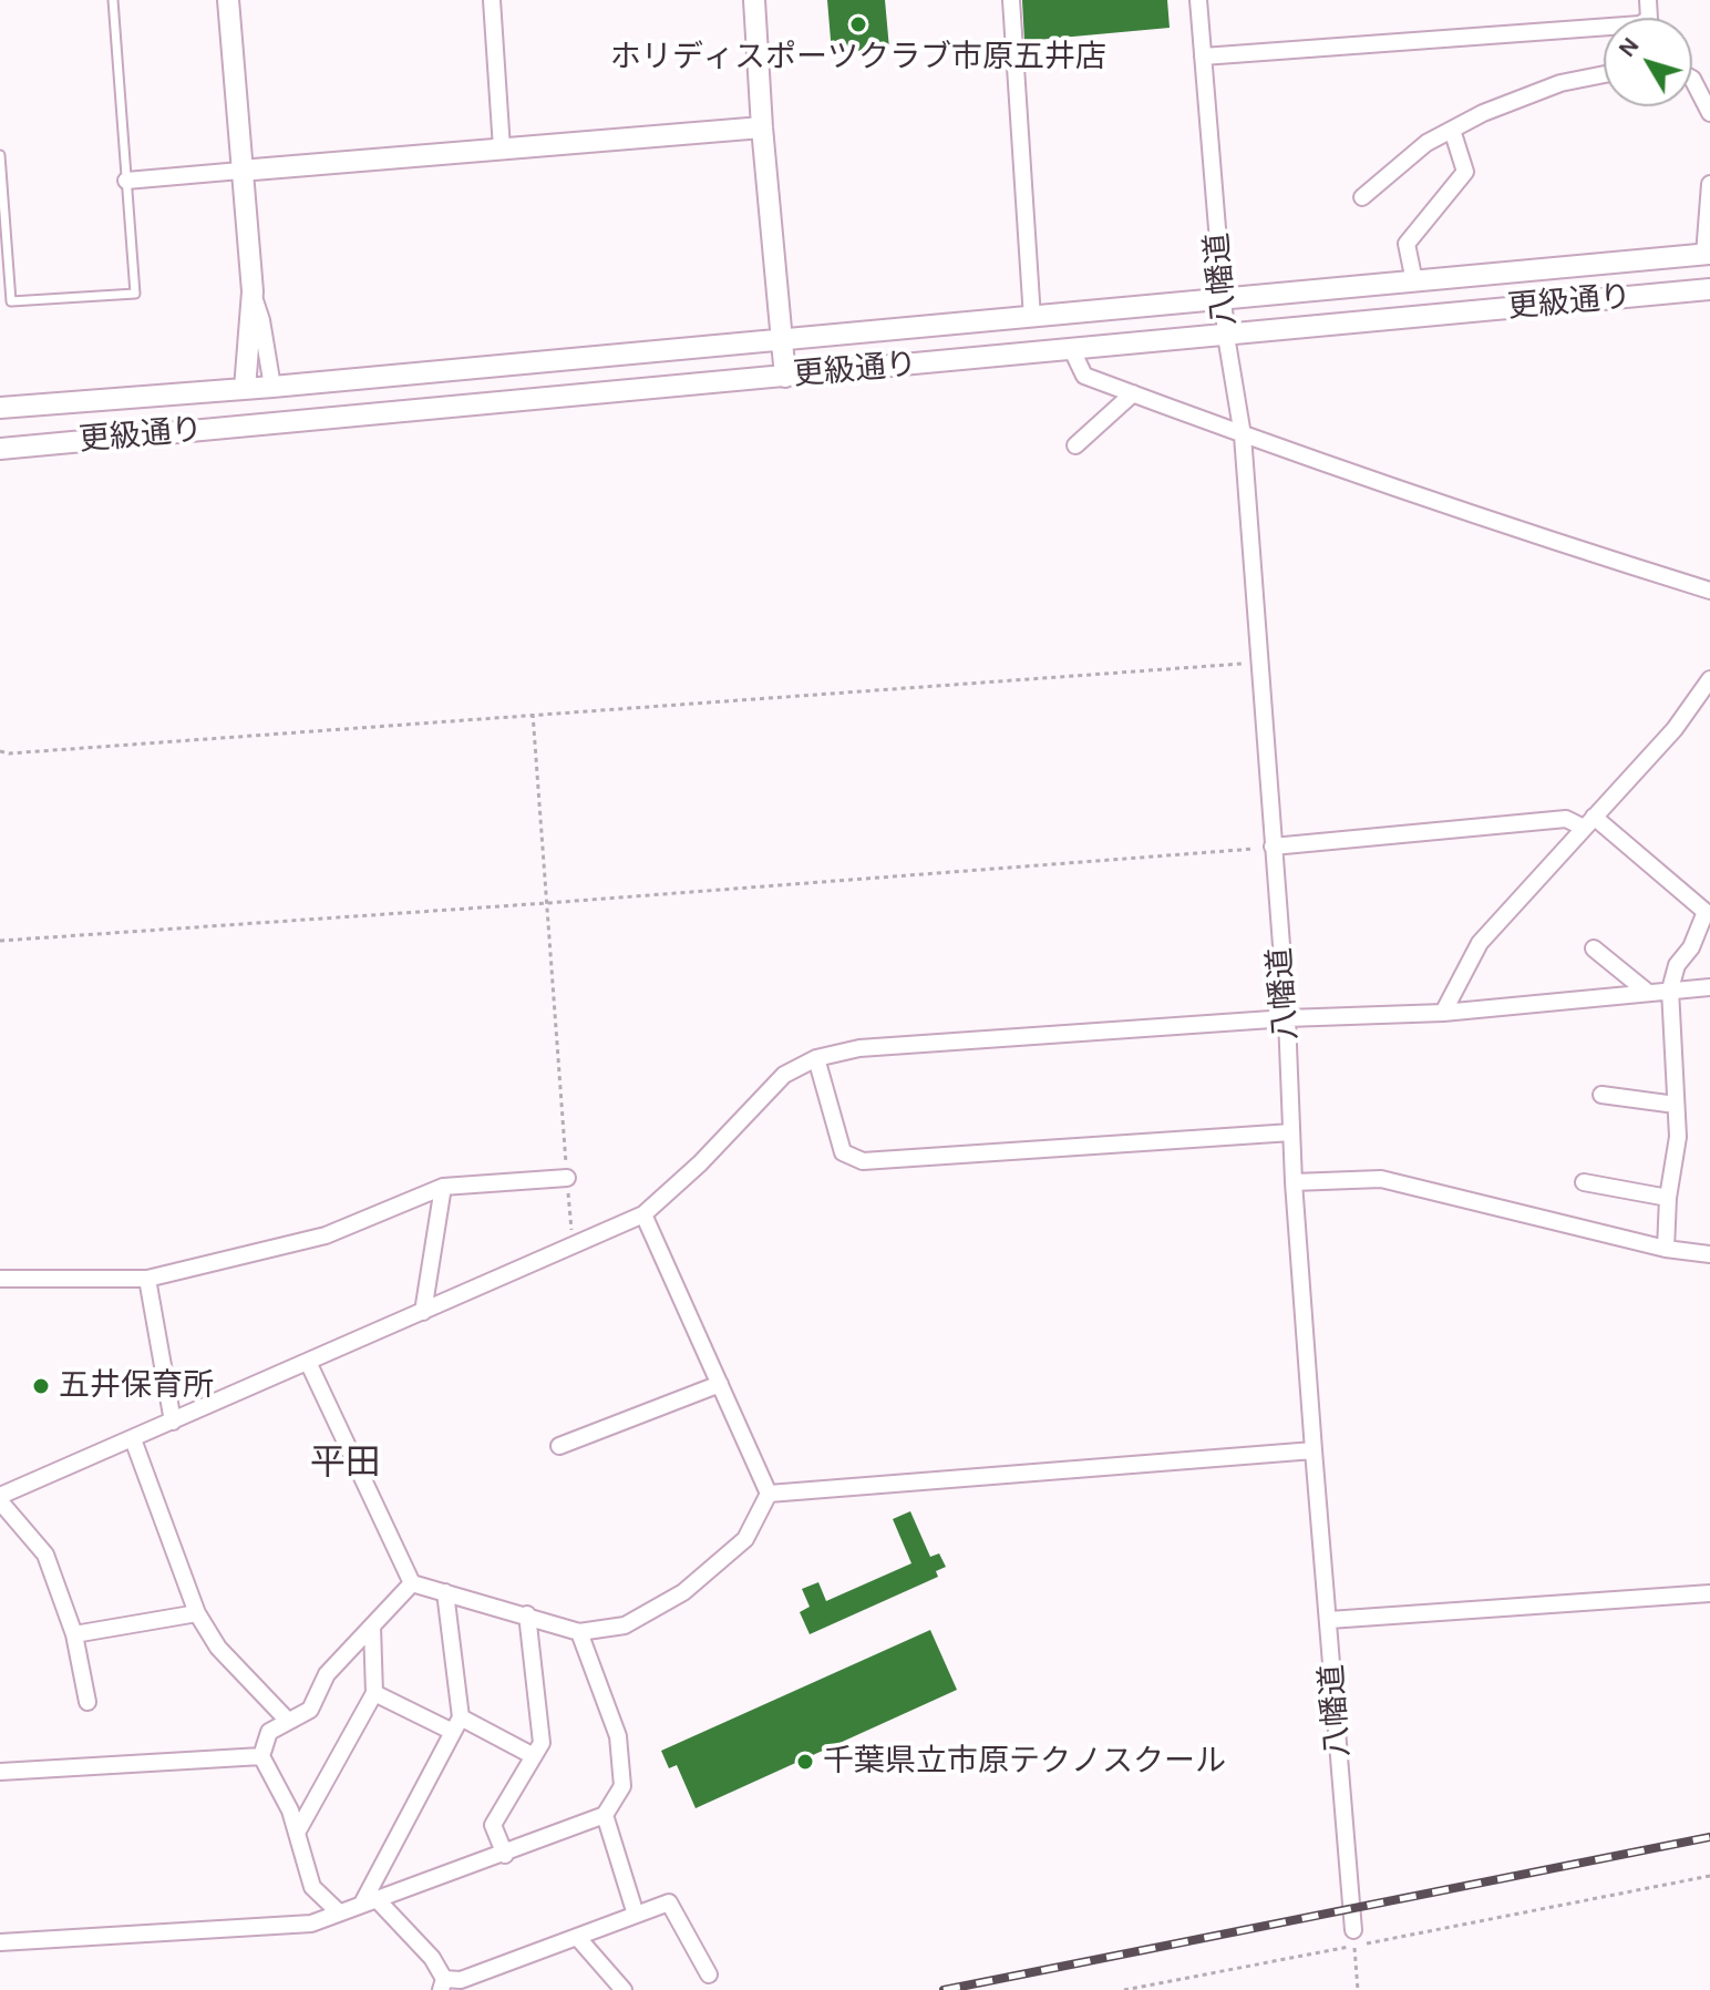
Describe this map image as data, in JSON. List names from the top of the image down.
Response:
{
  "streets": {
    "street": ["八幡道", "更級通り"]
  },
  "crossings": [
    ["八幡道", "更級通り"]
  ],
  "districts": ["平田"],
  "places": ["ホリディスポーツクラブ市原五井店", "五井保育所", "千葉県立市原テクノスクール"],
  "north": "top left"
}
